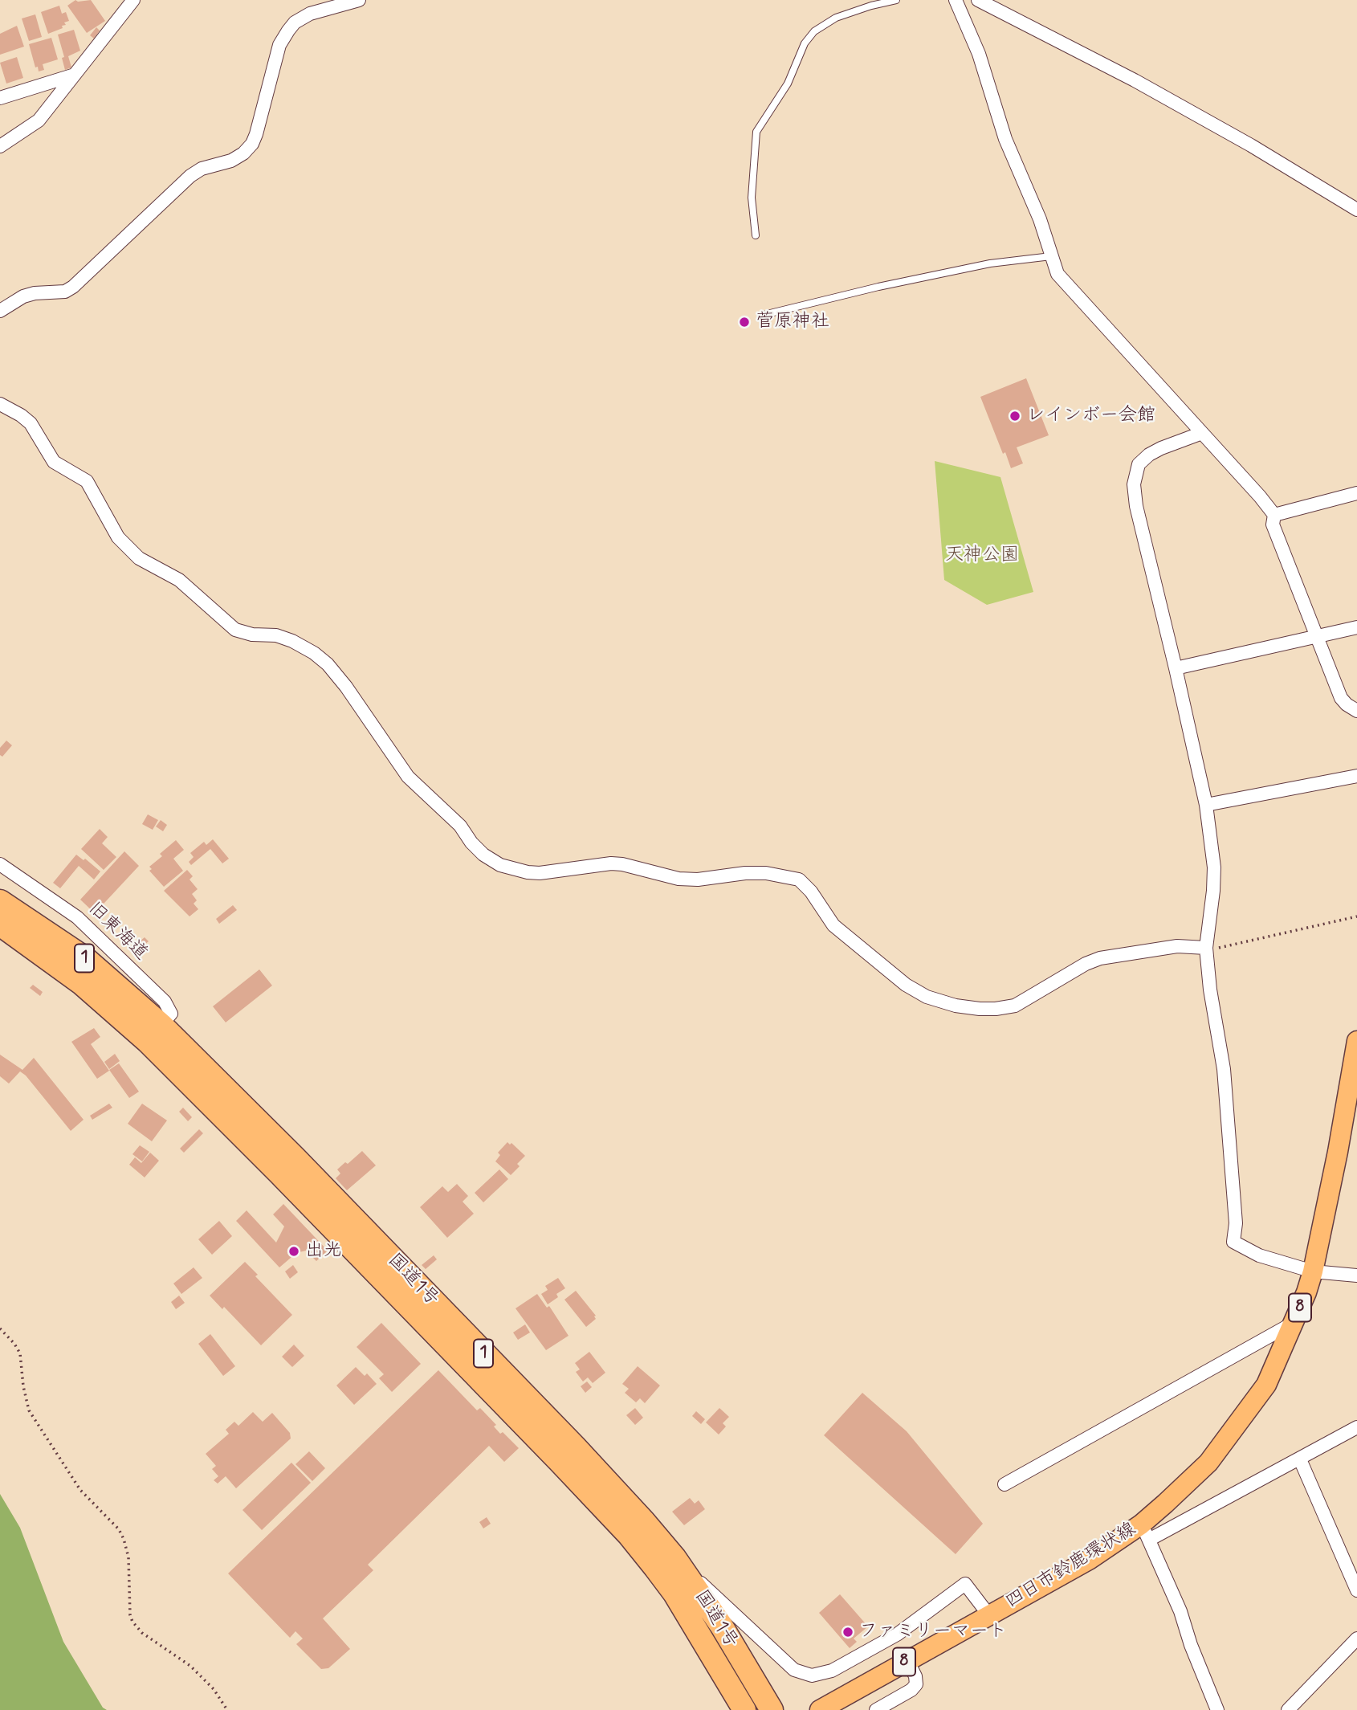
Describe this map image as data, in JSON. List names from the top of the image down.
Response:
{
  "streets": {
    "highway": ["1", "国道1号"],
    "main road": ["8", "四日市鈴鹿環状線"],
    "street": ["旧東海道"]
  },
  "crossings": [
    ["旧東海道", "国道1号"]
  ],
  "parks": ["天神公園"],
  "places": [
    "菅原神社",
    "レインボー会館",
    "出光",
    "ファミリーマート"
  ]
}
